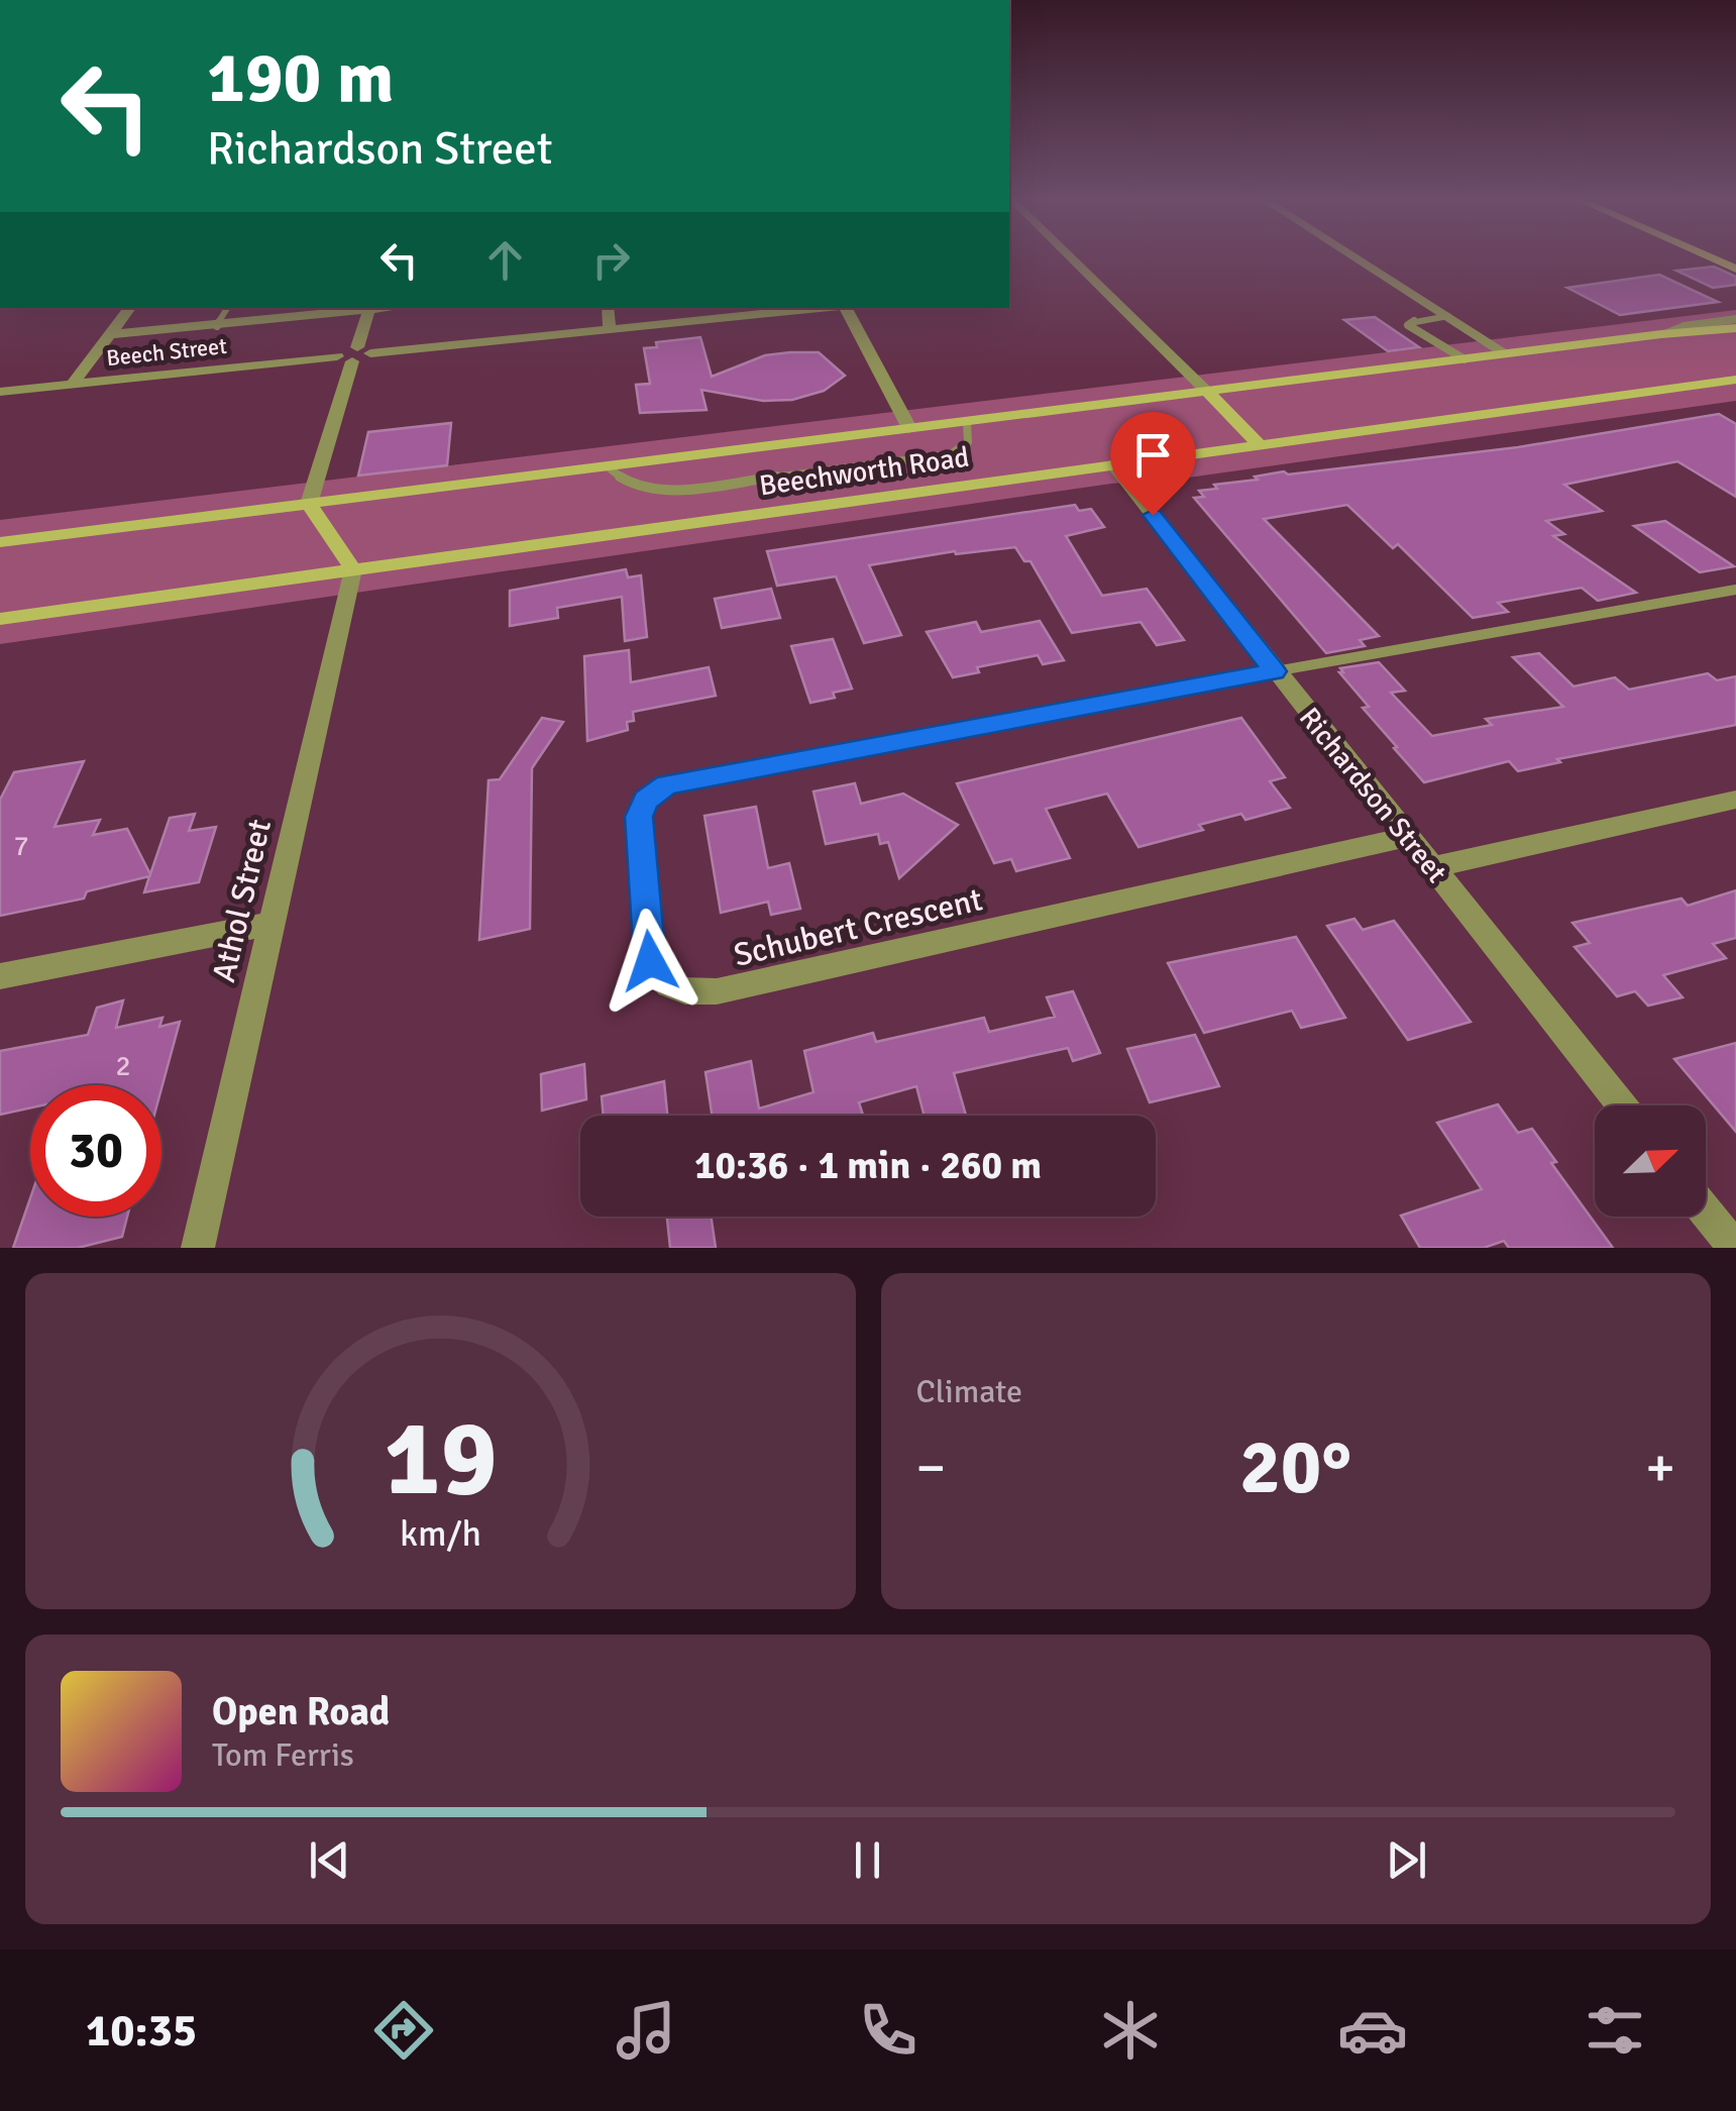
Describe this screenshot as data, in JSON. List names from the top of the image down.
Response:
{
  "streets": {
    "main road": ["Beechworth Road"],
    "street": [
      "Beech Street",
      "Richardson Street",
      "Athol Street",
      "Schubert Crescent"
    ]
  },
  "crossings": [
    ["Beechworth Road", "Richardson Street"],
    ["Beechworth Road", "Athol Street"],
    ["Richardson Street", "Schubert Crescent"]
  ],
  "house_numbers": ["7", "2"],
  "north": "top right",
  "page": {
    "turn": ["190 m", "Richardson Street"],
    "limit": "30",
    "trip": "10:36 · 1 min · 260 m",
    "tile": "Climate",
    "heat": ["−", "20°", "+"],
    "song": ["Open Road", "Tom Ferris"],
    "tabs": "10:35",
    "gauge": ["19", "km/h"]
  }
}
